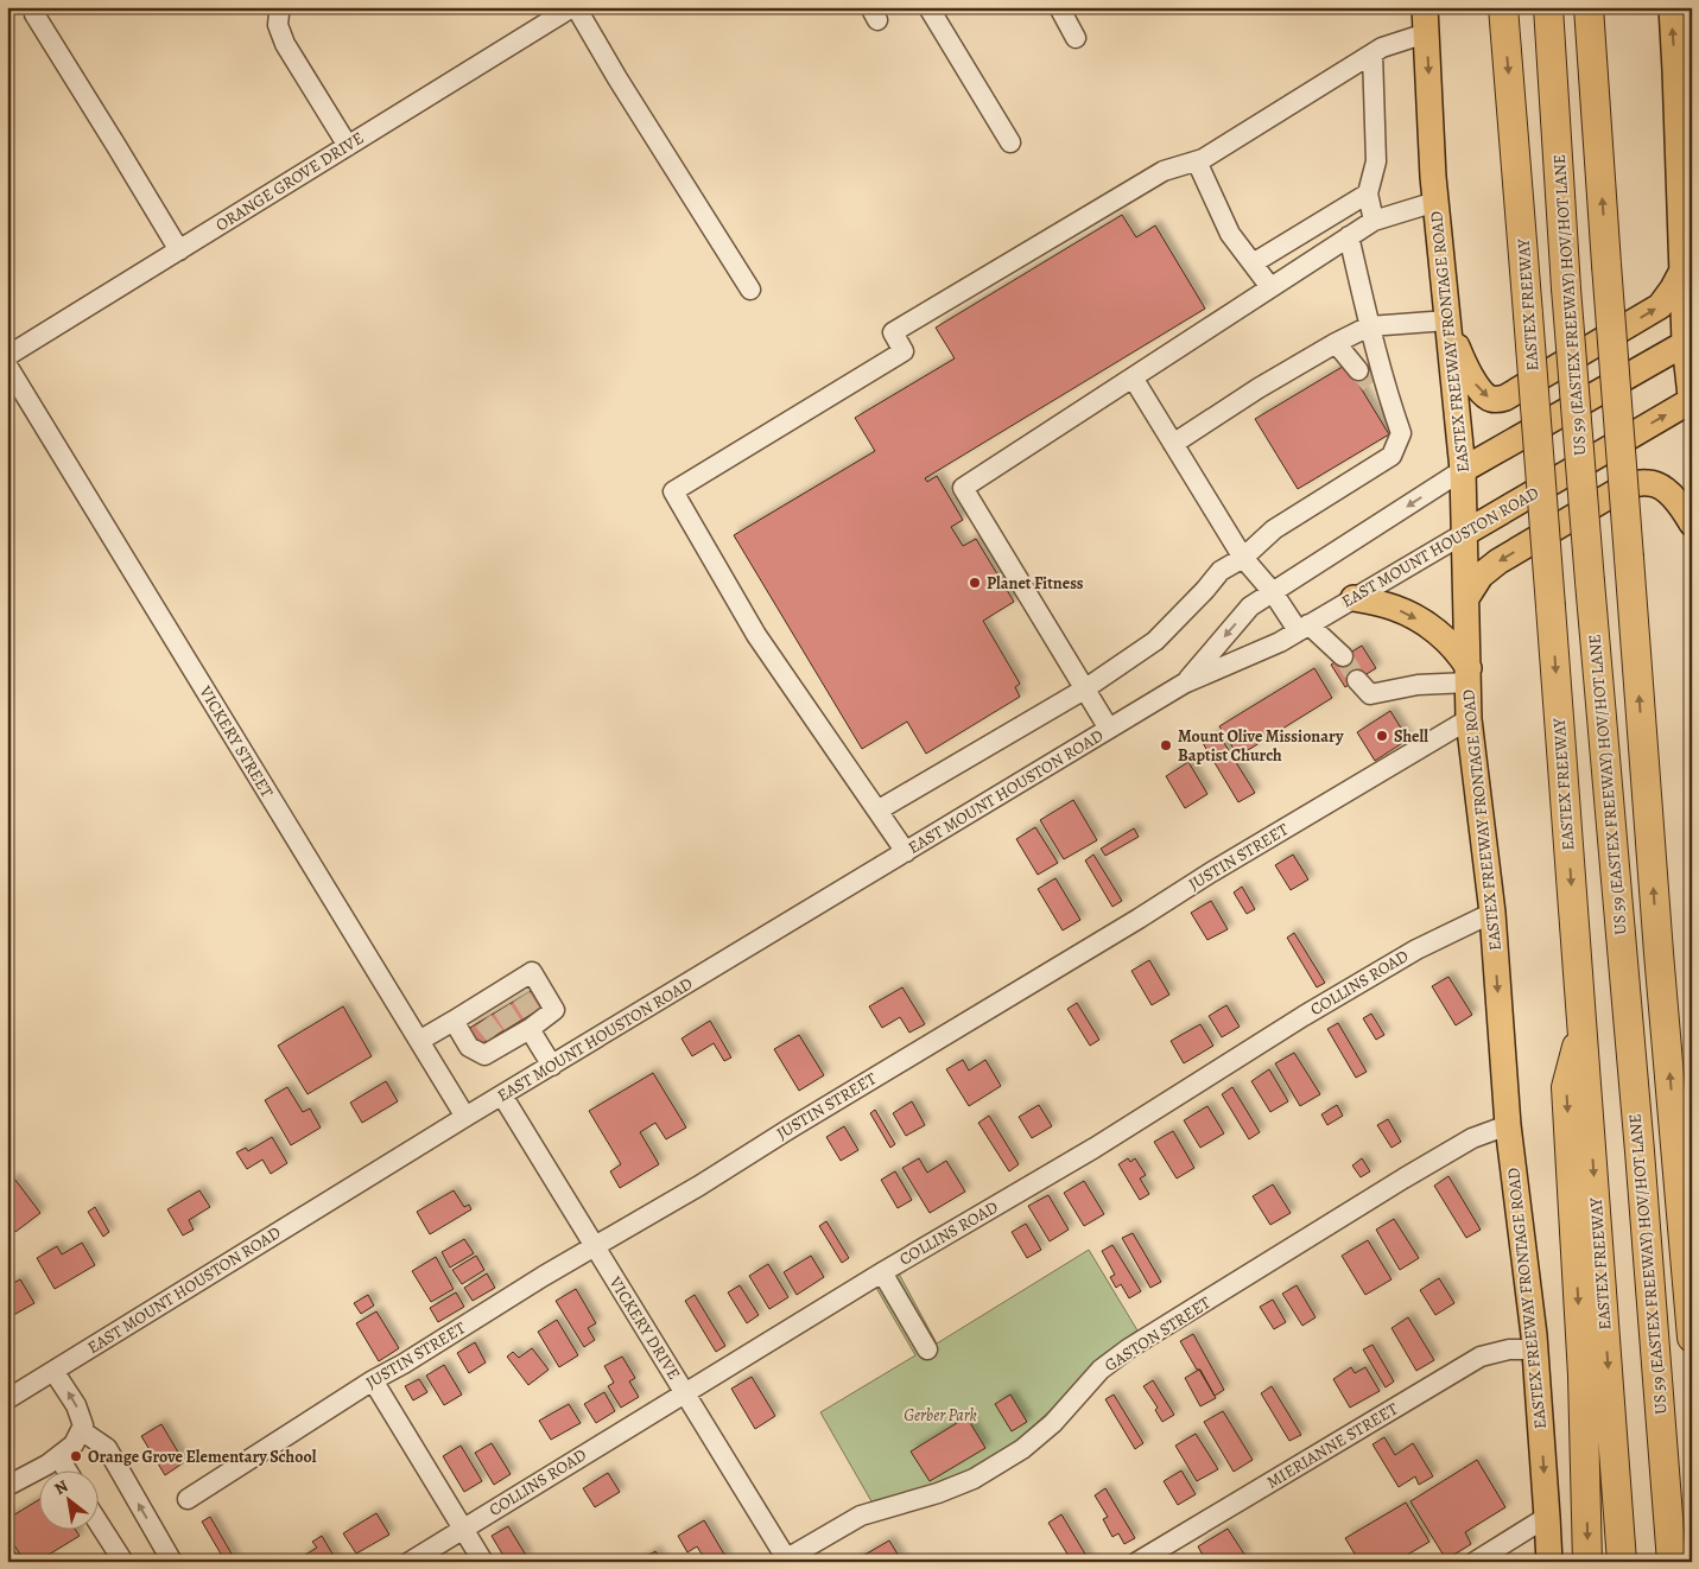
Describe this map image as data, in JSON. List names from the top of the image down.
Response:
{
  "streets": {
    "highway": ["EASTEX FREEWAY", "US 59 (EASTEX FREEWAY) HOV/HOT LANE"],
    "main road": ["EASTEX FREEWAY FRONTAGE ROAD", "EAST MOUNT HOUSTON ROAD"],
    "street": [
      "ORANGE GROVE DRIVE",
      "VICKERY STREET",
      "JUSTIN STREET",
      "COLLINS ROAD",
      "VICKERY DRIVE",
      "GASTON STREET",
      "MIERIANNE STREET"
    ]
  },
  "crossings": [
    ["EASTEX FREEWAY FRONTAGE ROAD", "EAST MOUNT HOUSTON ROAD"],
    ["EASTEX FREEWAY FRONTAGE ROAD", "JUSTIN STREET"],
    ["EASTEX FREEWAY FRONTAGE ROAD", "COLLINS ROAD"],
    ["EASTEX FREEWAY FRONTAGE ROAD", "GASTON STREET"],
    ["EASTEX FREEWAY FRONTAGE ROAD", "MIERIANNE STREET"],
    ["EAST MOUNT HOUSTON ROAD", "VICKERY STREET"],
    ["EAST MOUNT HOUSTON ROAD", "VICKERY DRIVE"],
    ["JUSTIN STREET", "VICKERY DRIVE"],
    ["COLLINS ROAD", "VICKERY DRIVE"],
    ["VICKERY DRIVE", "GASTON STREET"]
  ],
  "one_way": ["EASTEX FREEWAY FRONTAGE ROAD"],
  "parks": ["Gerber Park"],
  "places": [
    "Planet Fitness",
    "Shell",
    "Mount Olive Missionary Baptist Church",
    "Orange Grove Elementary School"
  ],
  "north": "top left"
}
